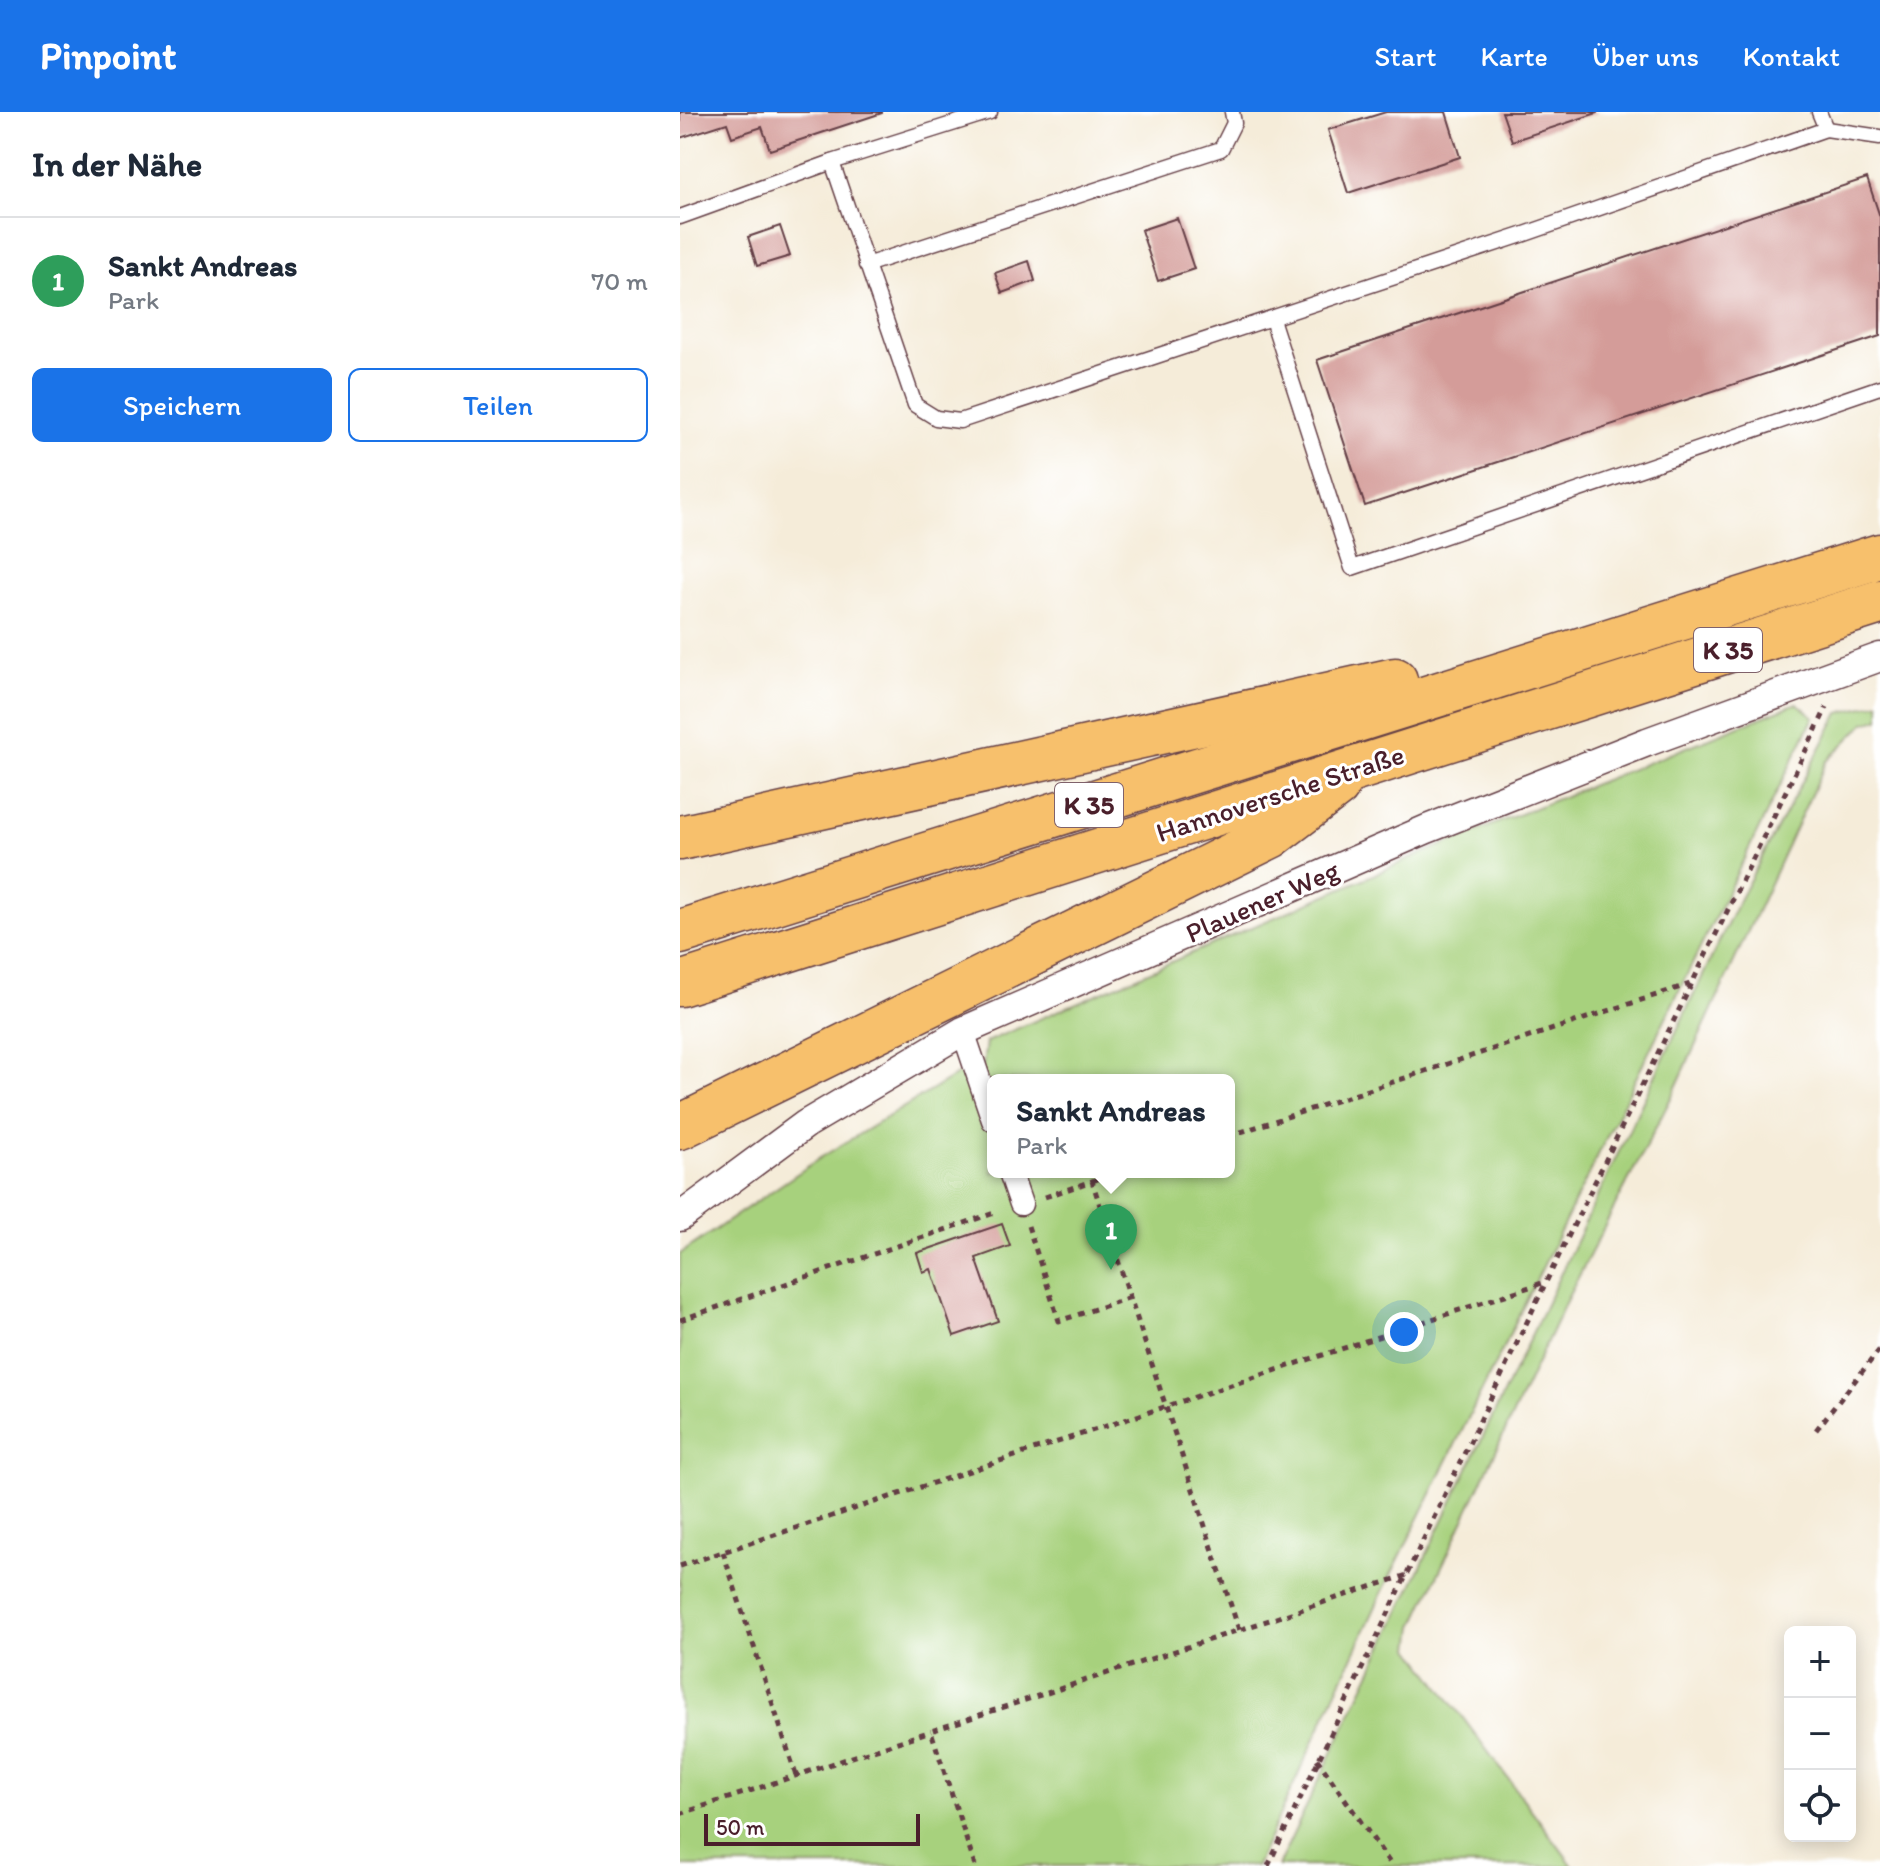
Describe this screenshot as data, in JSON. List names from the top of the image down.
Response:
{
  "streets": {
    "highway": ["K 35", "Hannoversche Straße"],
    "street": ["Plauener Weg"]
  },
  "scale_bar": "50 m",
  "page": {
    "header": "Pinpoint",
    "nav": [
      "Start",
      "Karte",
      "Über uns",
      "Kontakt"
    ],
    "heading": "In der Nähe",
    "list": [
      {
        "mark": "1",
        "name": "Sankt Andreas",
        "note": "Park",
        "value": "70 m"
      }
    ],
    "buttons": ["Speichern", "Teilen"],
    "popup": ["Sankt Andreas", "Park"],
    "pins": "1",
    "map_buttons": ["+", "−"],
    "scale": "50 m"
  }
}
